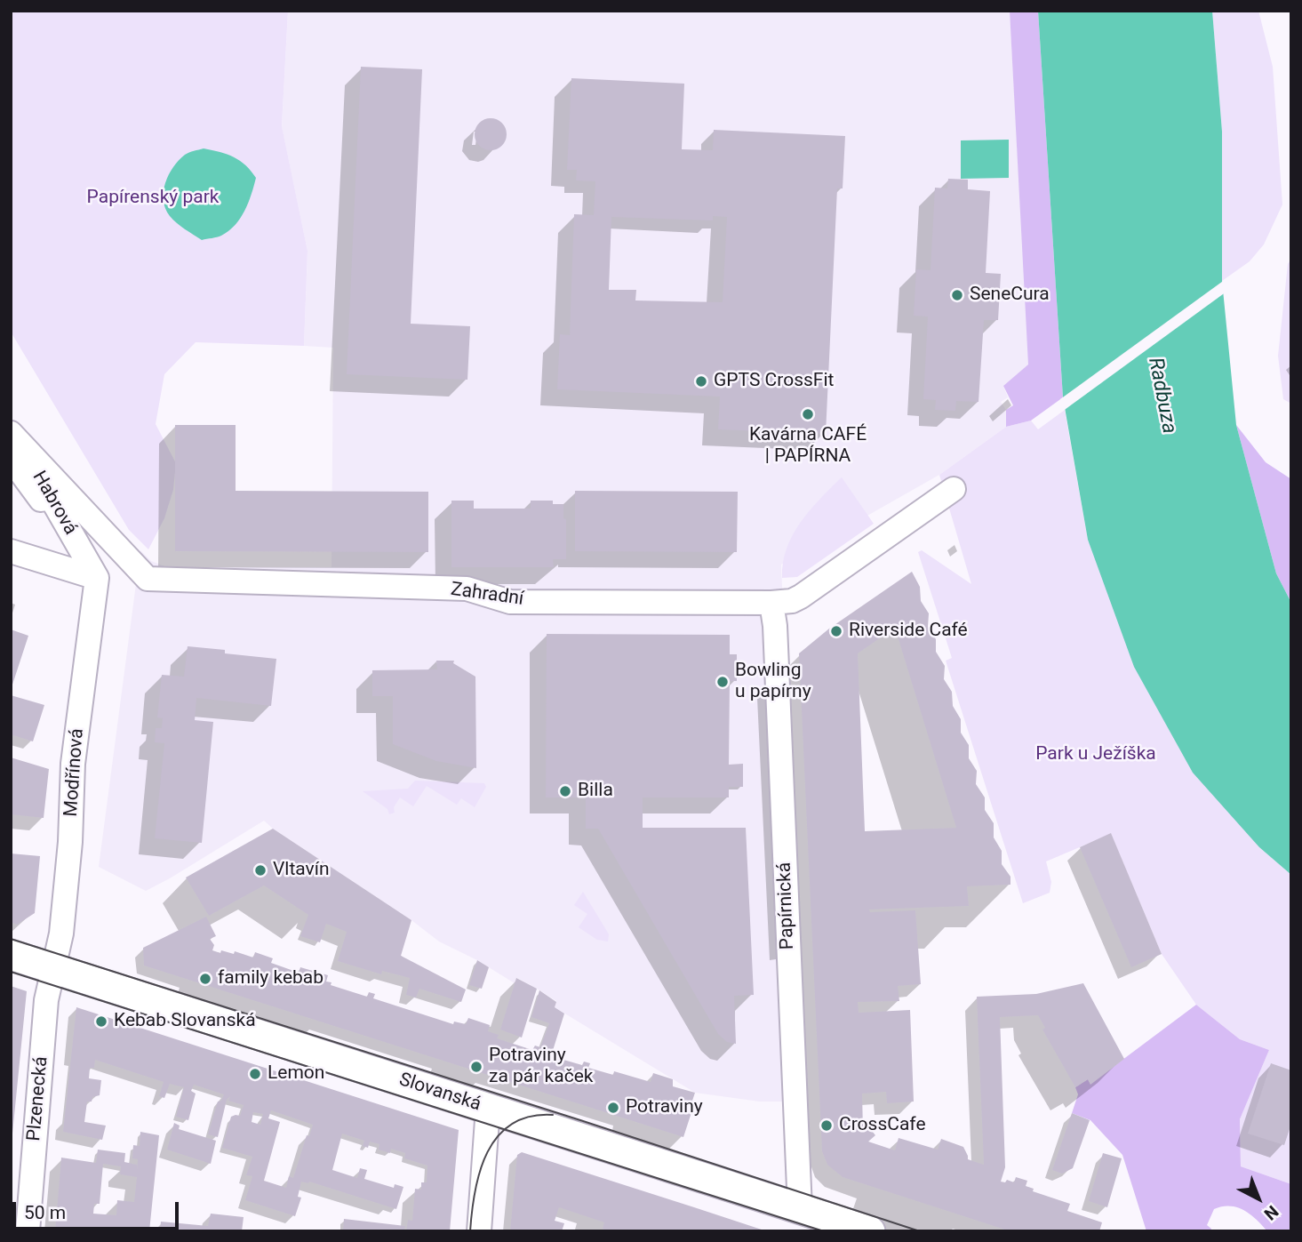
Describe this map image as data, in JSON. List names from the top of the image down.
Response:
{
  "streets": {
    "main road": ["Slovanská"],
    "street": [
      "Habrová",
      "Zahradní",
      "Modřínová",
      "Papírnická",
      "Plzenecká"
    ]
  },
  "crossings": [
    ["Habrová", "Zahradní"],
    ["Habrová", "Modřínová"],
    ["Zahradní", "Papírnická"],
    ["Modřínová", "Slovanská"],
    ["Modřínová", "Plzenecká"],
    ["Papírnická", "Slovanská"],
    ["Slovanská", "Plzenecká"]
  ],
  "water": ["Radbuza"],
  "parks": ["Papírenský park", "Park u Ježíška"],
  "places": [
    "SeneCura",
    "GPTS CrossFit",
    "Kavárna CAFÉ | PAPÍRNA",
    "Riverside Café",
    "Bowling u papírny",
    "Billa",
    "Vltavín",
    "family kebab",
    "Kebab Slovanská",
    "Potraviny za pár kaček",
    "Lemon",
    "Potraviny",
    "CrossCafe"
  ],
  "scale_bar": "50 m",
  "north": "bottom right"
}
